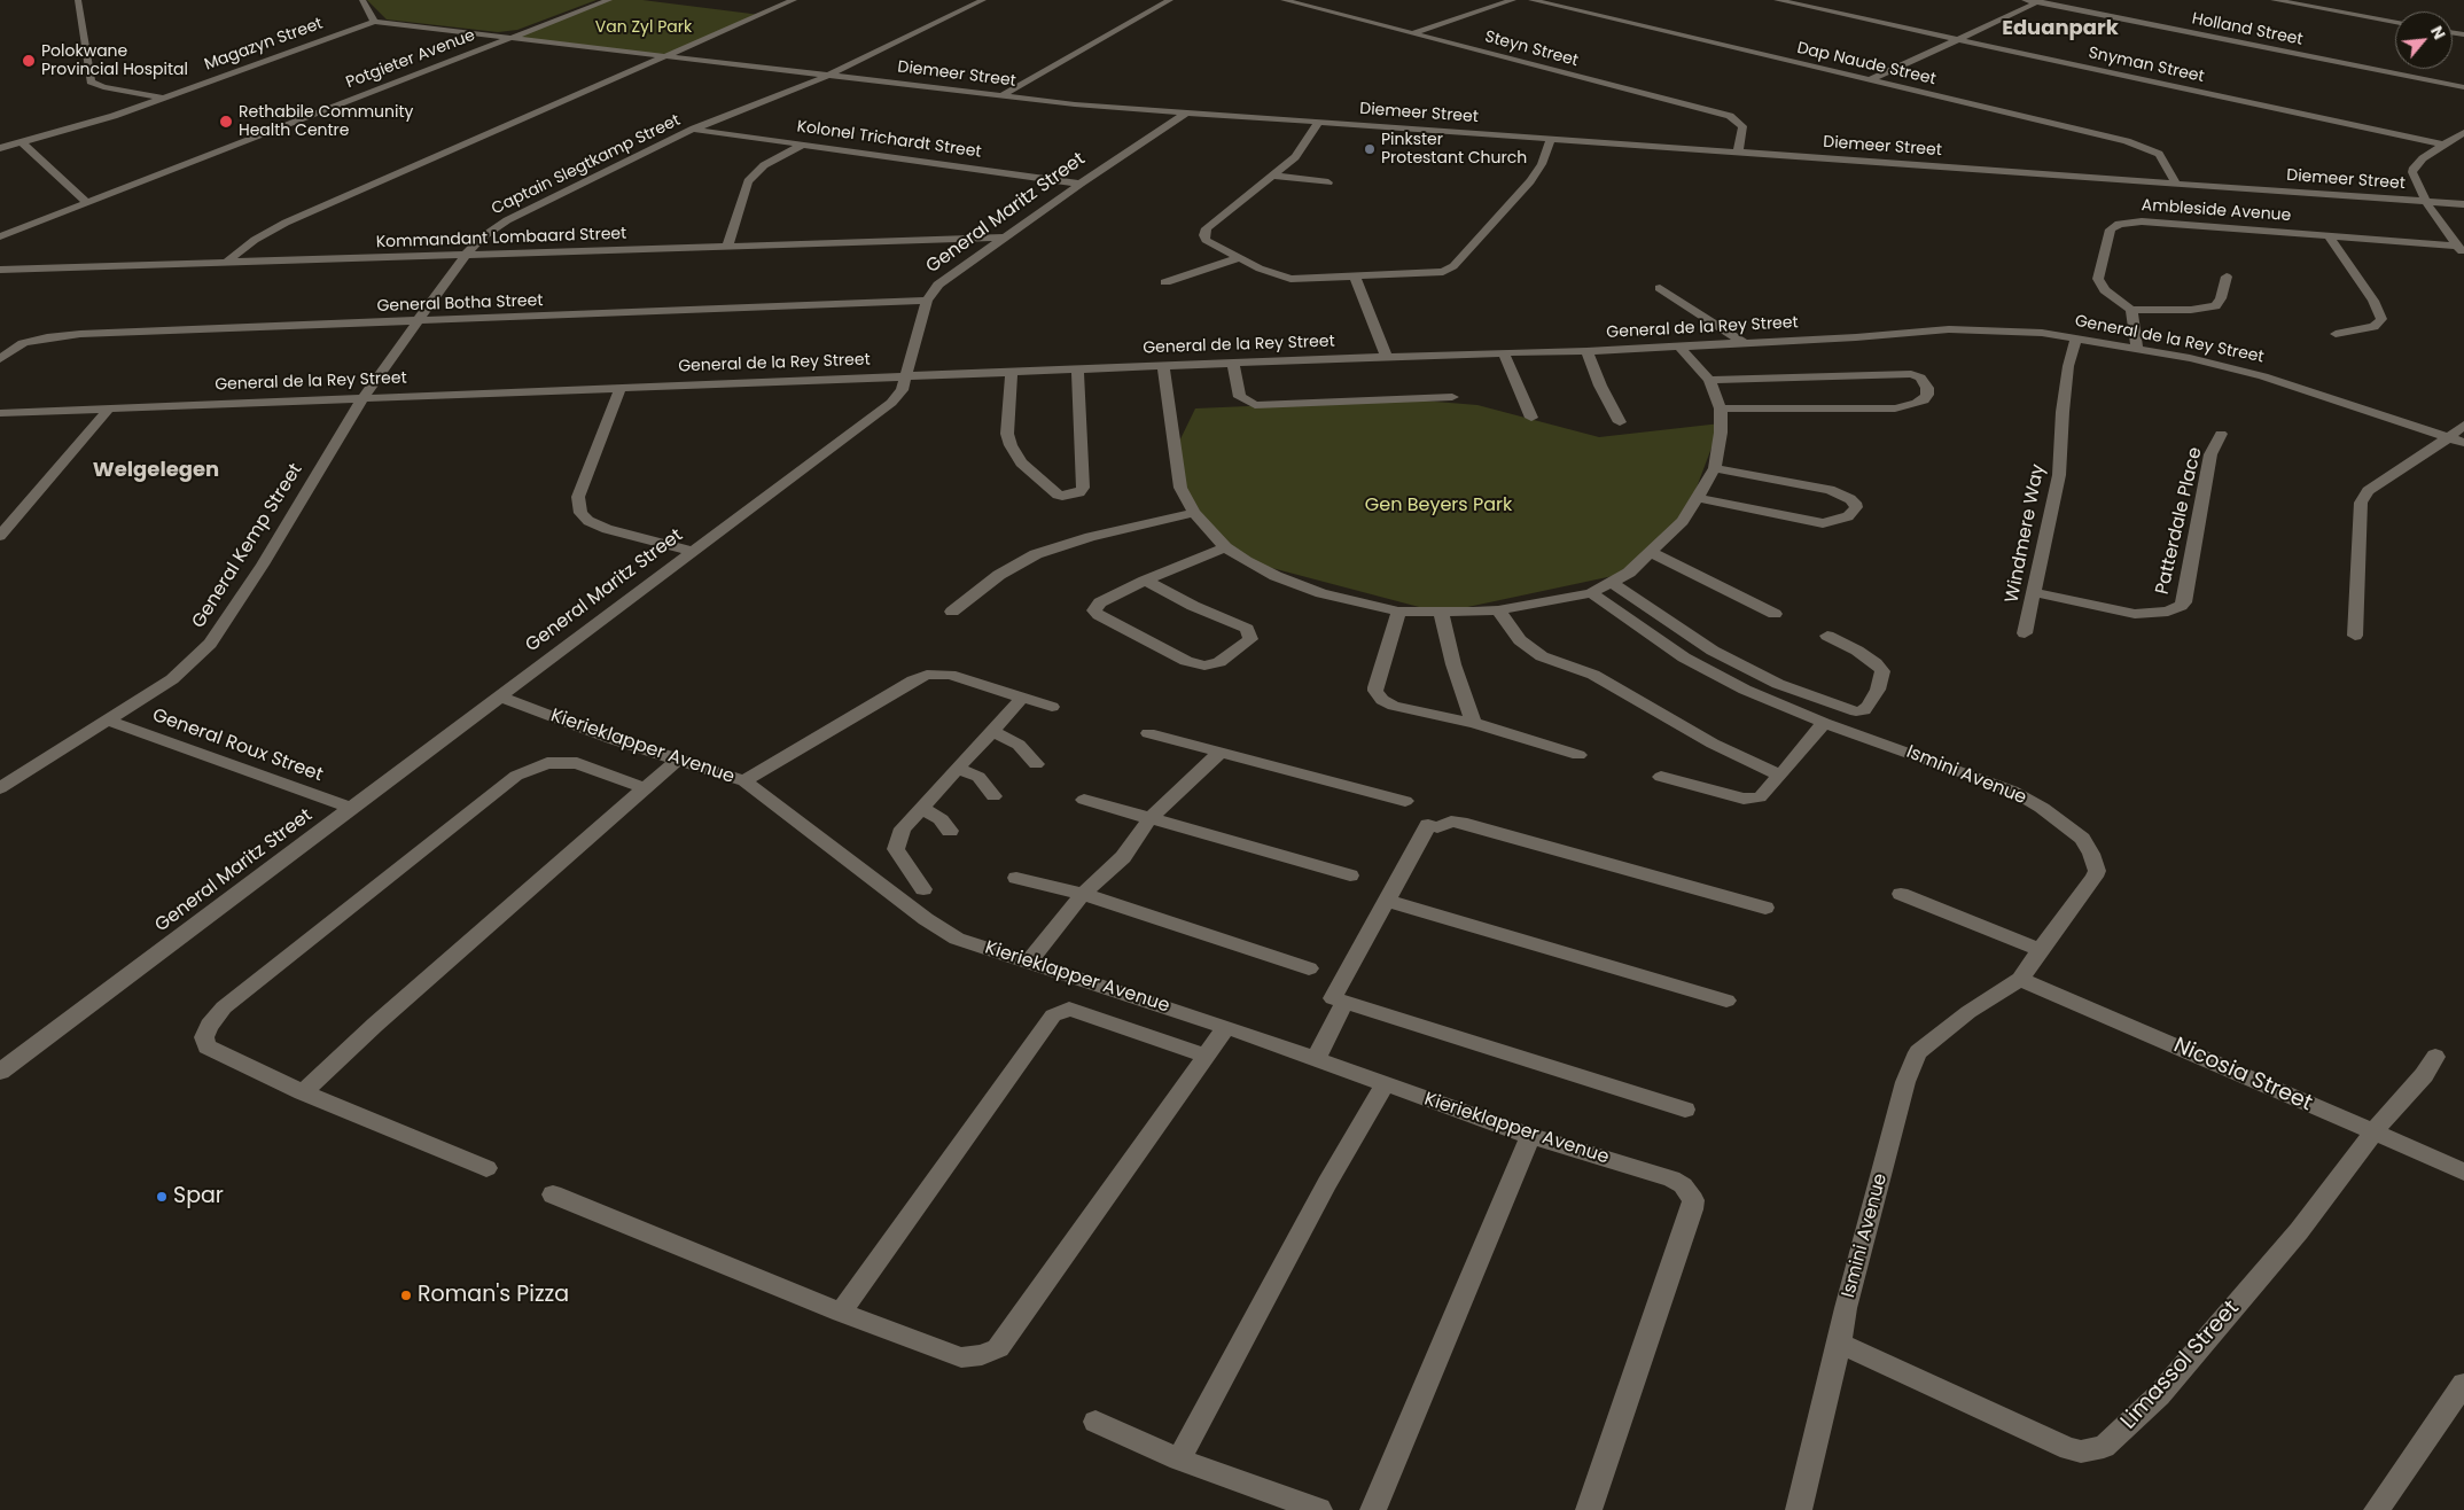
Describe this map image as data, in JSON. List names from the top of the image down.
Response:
{
  "streets": {
    "street": [
      "Holland Street",
      "Magazyn Street",
      "Steyn Street",
      "Potgieter Avenue",
      "Dap Naude Street",
      "Snyman Street",
      "Diemeer Street",
      "Kolonel Trichardt Street",
      "Captain Slegtkamp Street",
      "Ambleside Avenue",
      "General Maritz Street",
      "Kommandant Lombaard Street",
      "General Botha Street",
      "General de la Rey Street",
      "Patterdale Place",
      "Windmere Way",
      "General Kemp Street",
      "General Roux Street",
      "Kierieklapper Avenue",
      "Ismini Avenue",
      "Nicosia Street",
      "Limassol Street"
    ]
  },
  "crossings": [
    ["Magazyn Street", "Diemeer Street"],
    ["Steyn Street", "Diemeer Street"],
    ["Potgieter Avenue", "Diemeer Street"],
    ["Dap Naude Street", "Diemeer Street"],
    ["Diemeer Street", "Captain Slegtkamp Street"],
    ["Diemeer Street", "General Maritz Street"],
    ["Kolonel Trichardt Street", "Captain Slegtkamp Street"],
    ["Kolonel Trichardt Street", "General Maritz Street"],
    ["Captain Slegtkamp Street", "Kommandant Lombaard Street"],
    ["Captain Slegtkamp Street", "General Botha Street"],
    ["Captain Slegtkamp Street", "General de la Rey Street"],
    ["Captain Slegtkamp Street", "General Kemp Street"],
    ["General Maritz Street", "Kommandant Lombaard Street"],
    ["General Maritz Street", "General Botha Street"],
    ["General Maritz Street", "General de la Rey Street"],
    ["General Maritz Street", "General Roux Street"],
    ["General Maritz Street", "Kierieklapper Avenue"],
    ["General de la Rey Street", "Windmere Way"],
    ["General de la Rey Street", "General Kemp Street"],
    ["Patterdale Place", "Windmere Way"],
    ["General Kemp Street", "General Roux Street"],
    ["Ismini Avenue", "Nicosia Street"],
    ["Ismini Avenue", "Limassol Street"],
    ["Nicosia Street", "Limassol Street"]
  ],
  "districts": ["Eduanpark", "Welgelegen"],
  "parks": ["Van Zyl Park", "Gen Beyers Park"],
  "places": [
    "Polokwane Provincial Hospital",
    "Rethabile Community Health Centre",
    "Pinkster Protestant Church",
    "Spar",
    "Roman's Pizza"
  ],
  "north": "top right"
}
